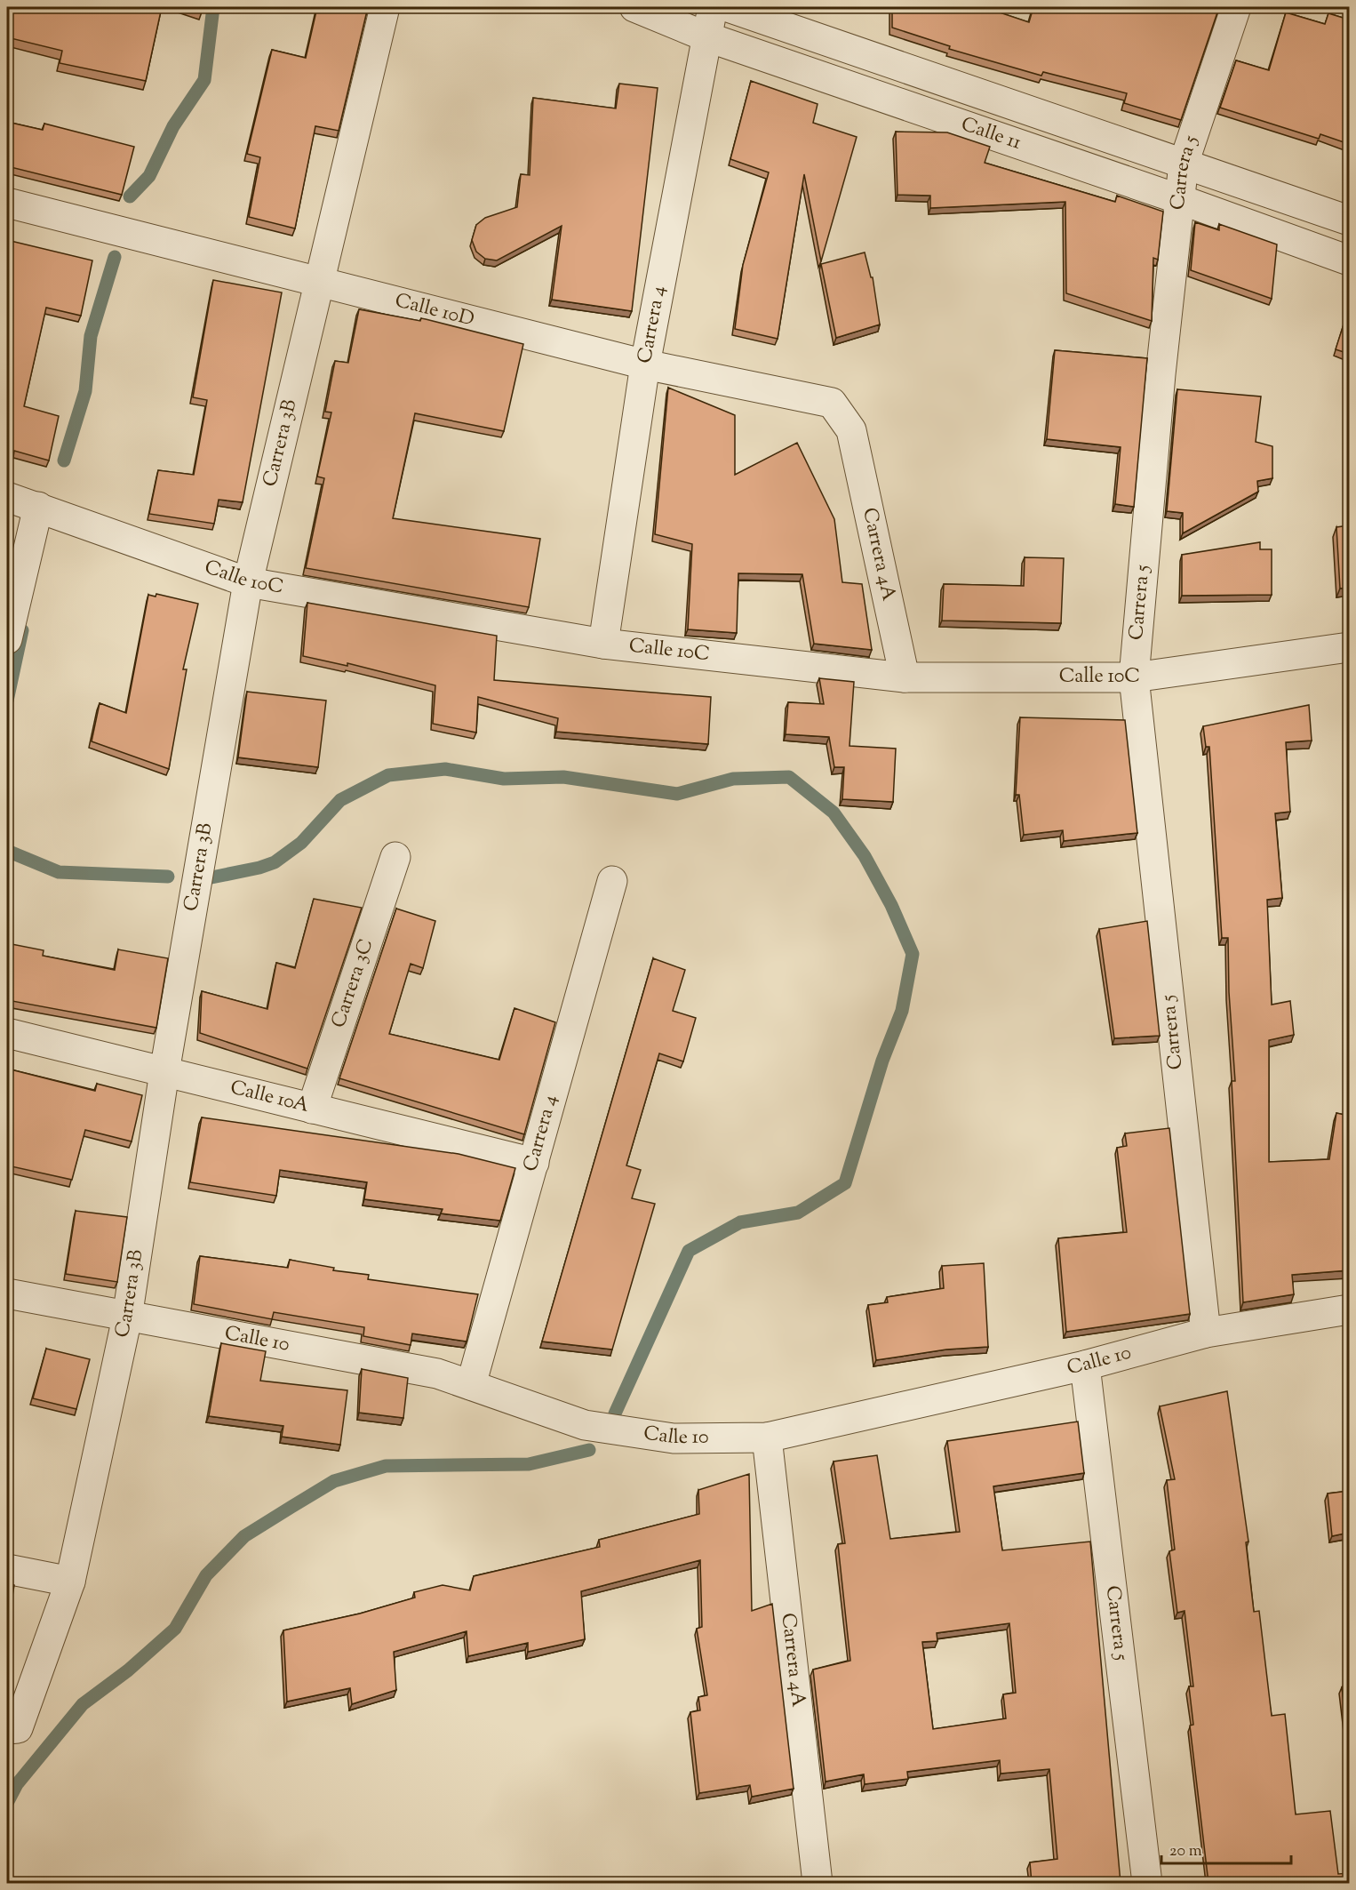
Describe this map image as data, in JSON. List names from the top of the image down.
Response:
{
  "streets": {
    "street": [
      "Calle 11",
      "Carrera 5",
      "Calle 10D",
      "Carrera 4",
      "Carrera 3B",
      "Carrera 4A",
      "Calle 10C",
      "Carrera 3C",
      "Calle 10A",
      "Calle 10"
    ]
  },
  "crossings": [
    ["Calle 11", "Carrera 5"],
    ["Calle 11", "Carrera 4"],
    ["Carrera 5", "Calle 10C"],
    ["Carrera 5", "Calle 10"],
    ["Calle 10D", "Carrera 4"],
    ["Calle 10D", "Carrera 3B"],
    ["Calle 10D", "Carrera 4A"],
    ["Carrera 4", "Calle 10C"],
    ["Carrera 4", "Calle 10A"],
    ["Carrera 4", "Calle 10"],
    ["Carrera 3B", "Calle 10C"],
    ["Carrera 3B", "Calle 10A"],
    ["Carrera 3B", "Calle 10"],
    ["Carrera 4A", "Calle 10C"],
    ["Carrera 4A", "Calle 10"],
    ["Carrera 3C", "Calle 10A"]
  ],
  "scale_bar": "20 m"
}
